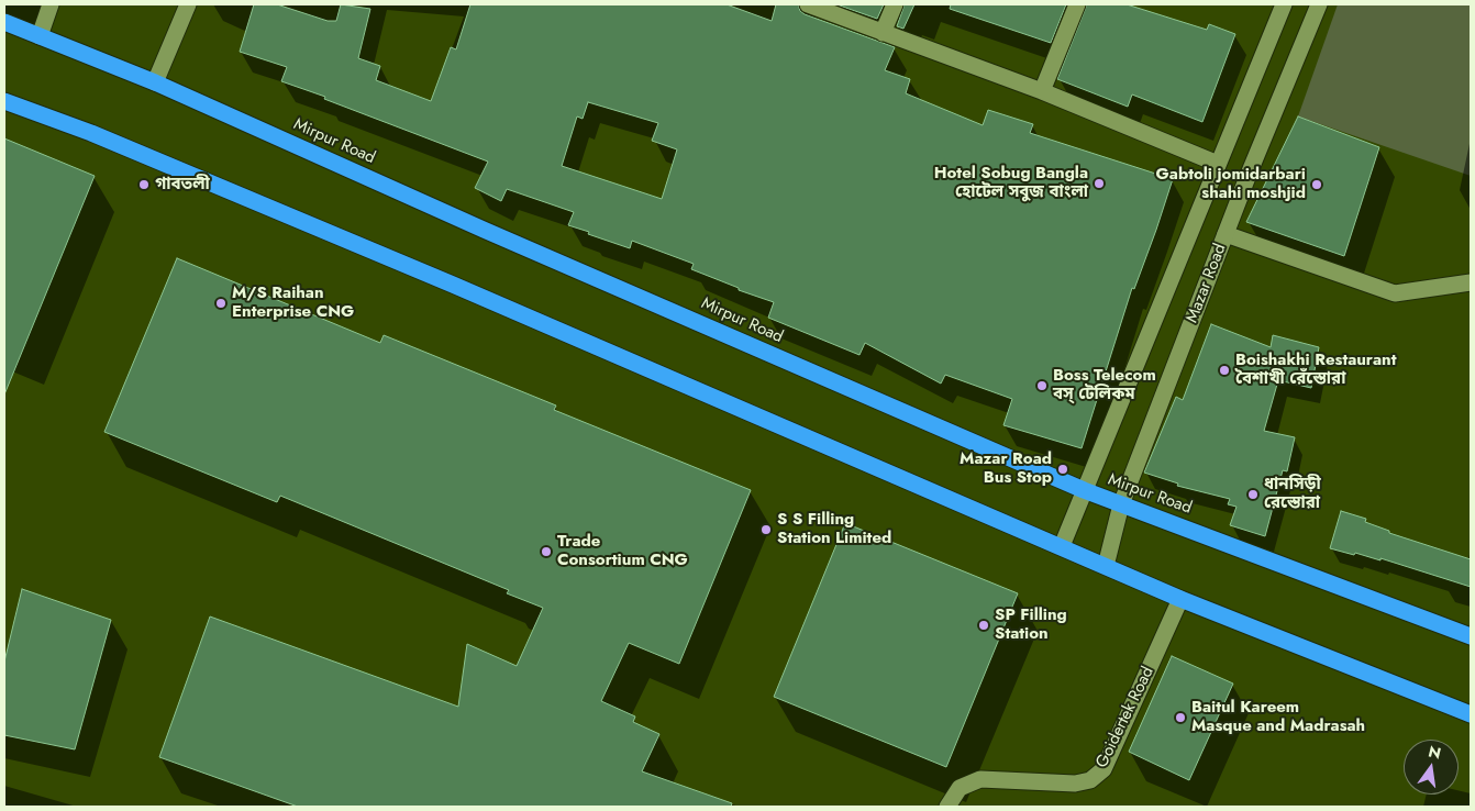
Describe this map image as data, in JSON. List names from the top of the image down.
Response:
{
  "streets": {
    "highway": ["Mirpur Road"],
    "street": ["Mazar Road", "Goidertek Road"]
  },
  "crossings": [
    ["Mirpur Road", "Mazar Road"]
  ],
  "places": [
    "Hotel Sobug Bangla হোটেল সবুজ বাংলা",
    "গাবতলী",
    "Gabtoli jomidarbari shahi moshjid",
    "M/S Raihan Enterprise CNG",
    "Boishakhi Restaurant বৈশাখী রেঁস্তোরা",
    "Boss Telecom বস্ টেলিকম",
    "Mazar Road Bus Stop",
    "ধানসিড়ী রেস্তোরা",
    "S S Filling Station Limited",
    "Trade Consortium CNG",
    "SP Filling Station",
    "Baitul Kareem Masque and Madrasah"
  ],
  "north": "top"
}
